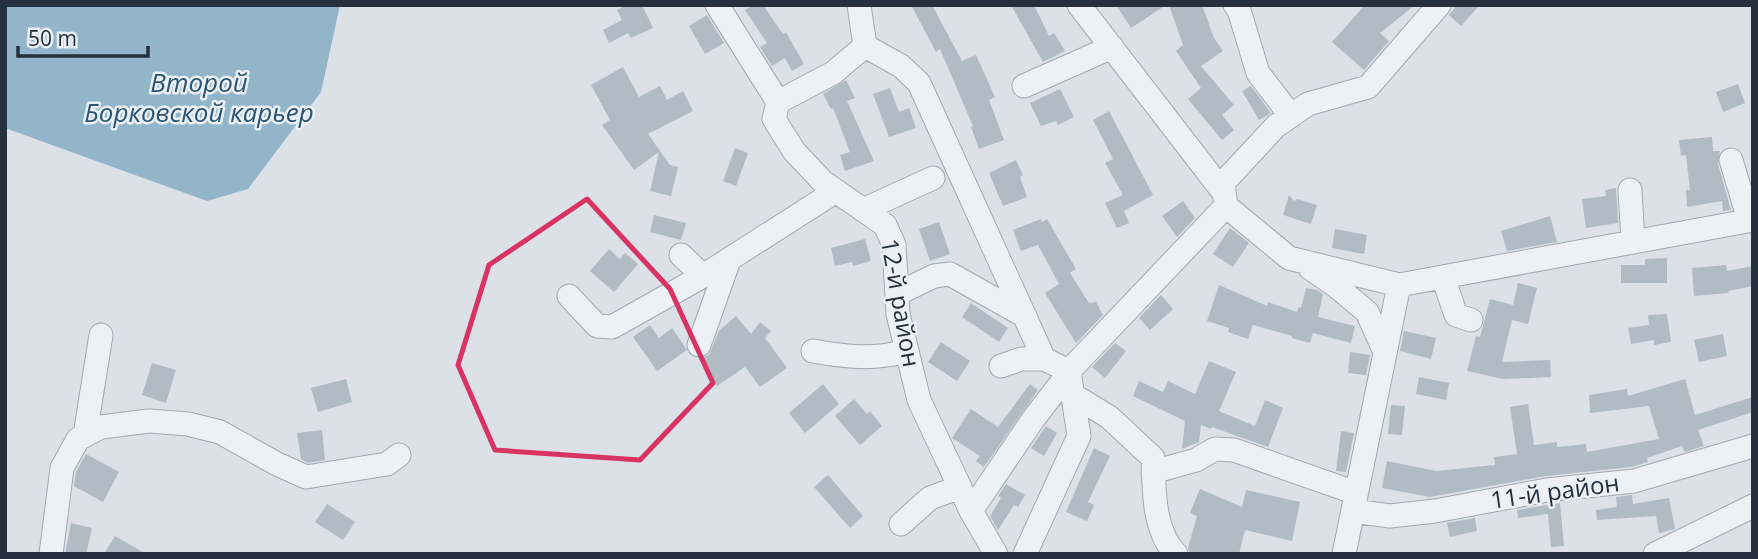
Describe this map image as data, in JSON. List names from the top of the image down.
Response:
{
  "streets": {
    "street": ["12-й район", "11-й район"]
  },
  "water": ["Второй Борковской карьер"],
  "scale_bar": "50 m"
}
